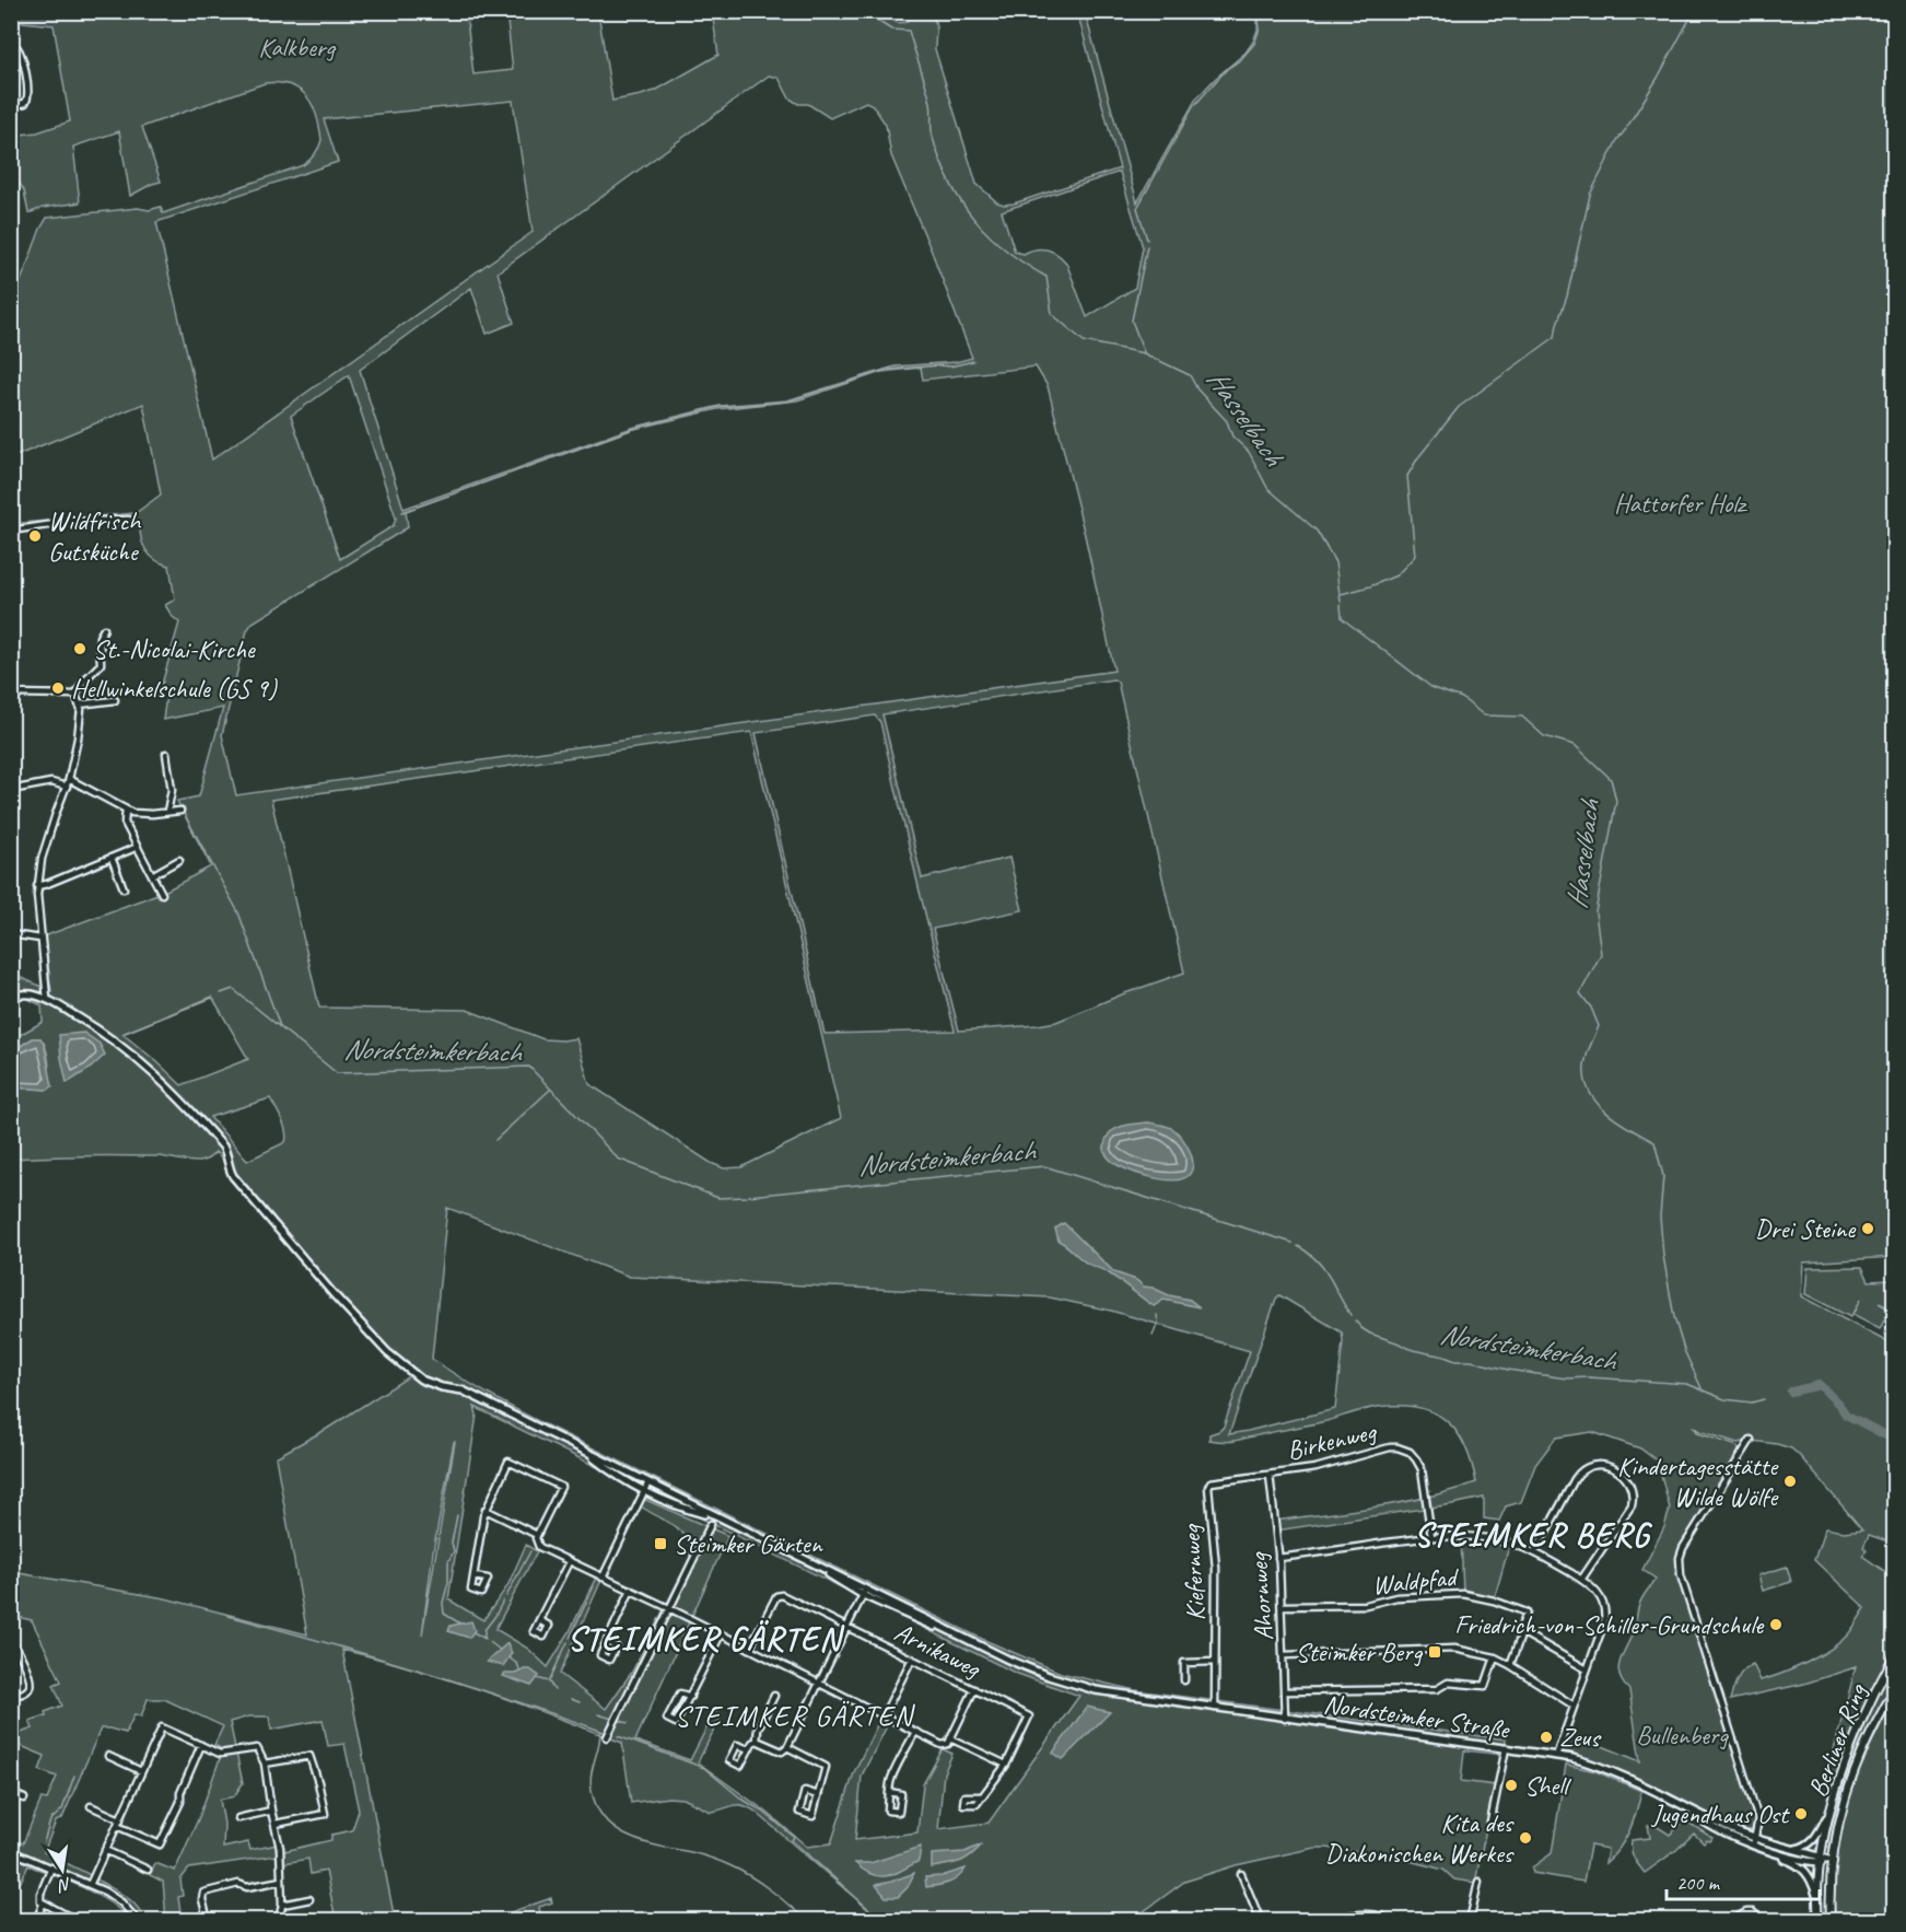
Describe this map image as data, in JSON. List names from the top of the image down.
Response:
{
  "streets": {
    "main road": ["Berliner Ring"],
    "street": [
      "Birkenweg",
      "Kiefernweg",
      "Waldpfad",
      "Ahornweg",
      "Arnikaweg",
      "Nordsteimker Straße"
    ]
  },
  "crossings": [
    ["Birkenweg", "Kiefernweg"],
    ["Birkenweg", "Ahornweg"],
    ["Kiefernweg", "Nordsteimker Straße"],
    ["Waldpfad", "Ahornweg"],
    ["Ahornweg", "Nordsteimker Straße"],
    ["Nordsteimker Straße", "Berliner Ring"]
  ],
  "districts": ["STEIMKER BERG", "STEIMKER GÄRTEN", "STEIMKER GÄRTEN"],
  "water": ["Hasselbach", "Nordsteimkerbach"],
  "parks": ["Kalkberg", "Hattorfer Holz", "Bullenberg"],
  "places": {
    "other": [
      "Wildfrisch Gutsküche",
      "St.-Nicolai-Kirche",
      "Hellwinkelschule (GS 9)",
      "Drei Steine",
      "Kindertagesstätte Wilde Wölfe",
      "Friedrich-von-Schiller-Grundschule",
      "Zeus",
      "Shell",
      "Jugendhaus Ost",
      "Kita des Diakonischen Werkes"
    ],
    "transit": ["Steimker Gärten", "Steimker Berg"]
  },
  "scale_bar": "200 m",
  "north": "bottom"
}
